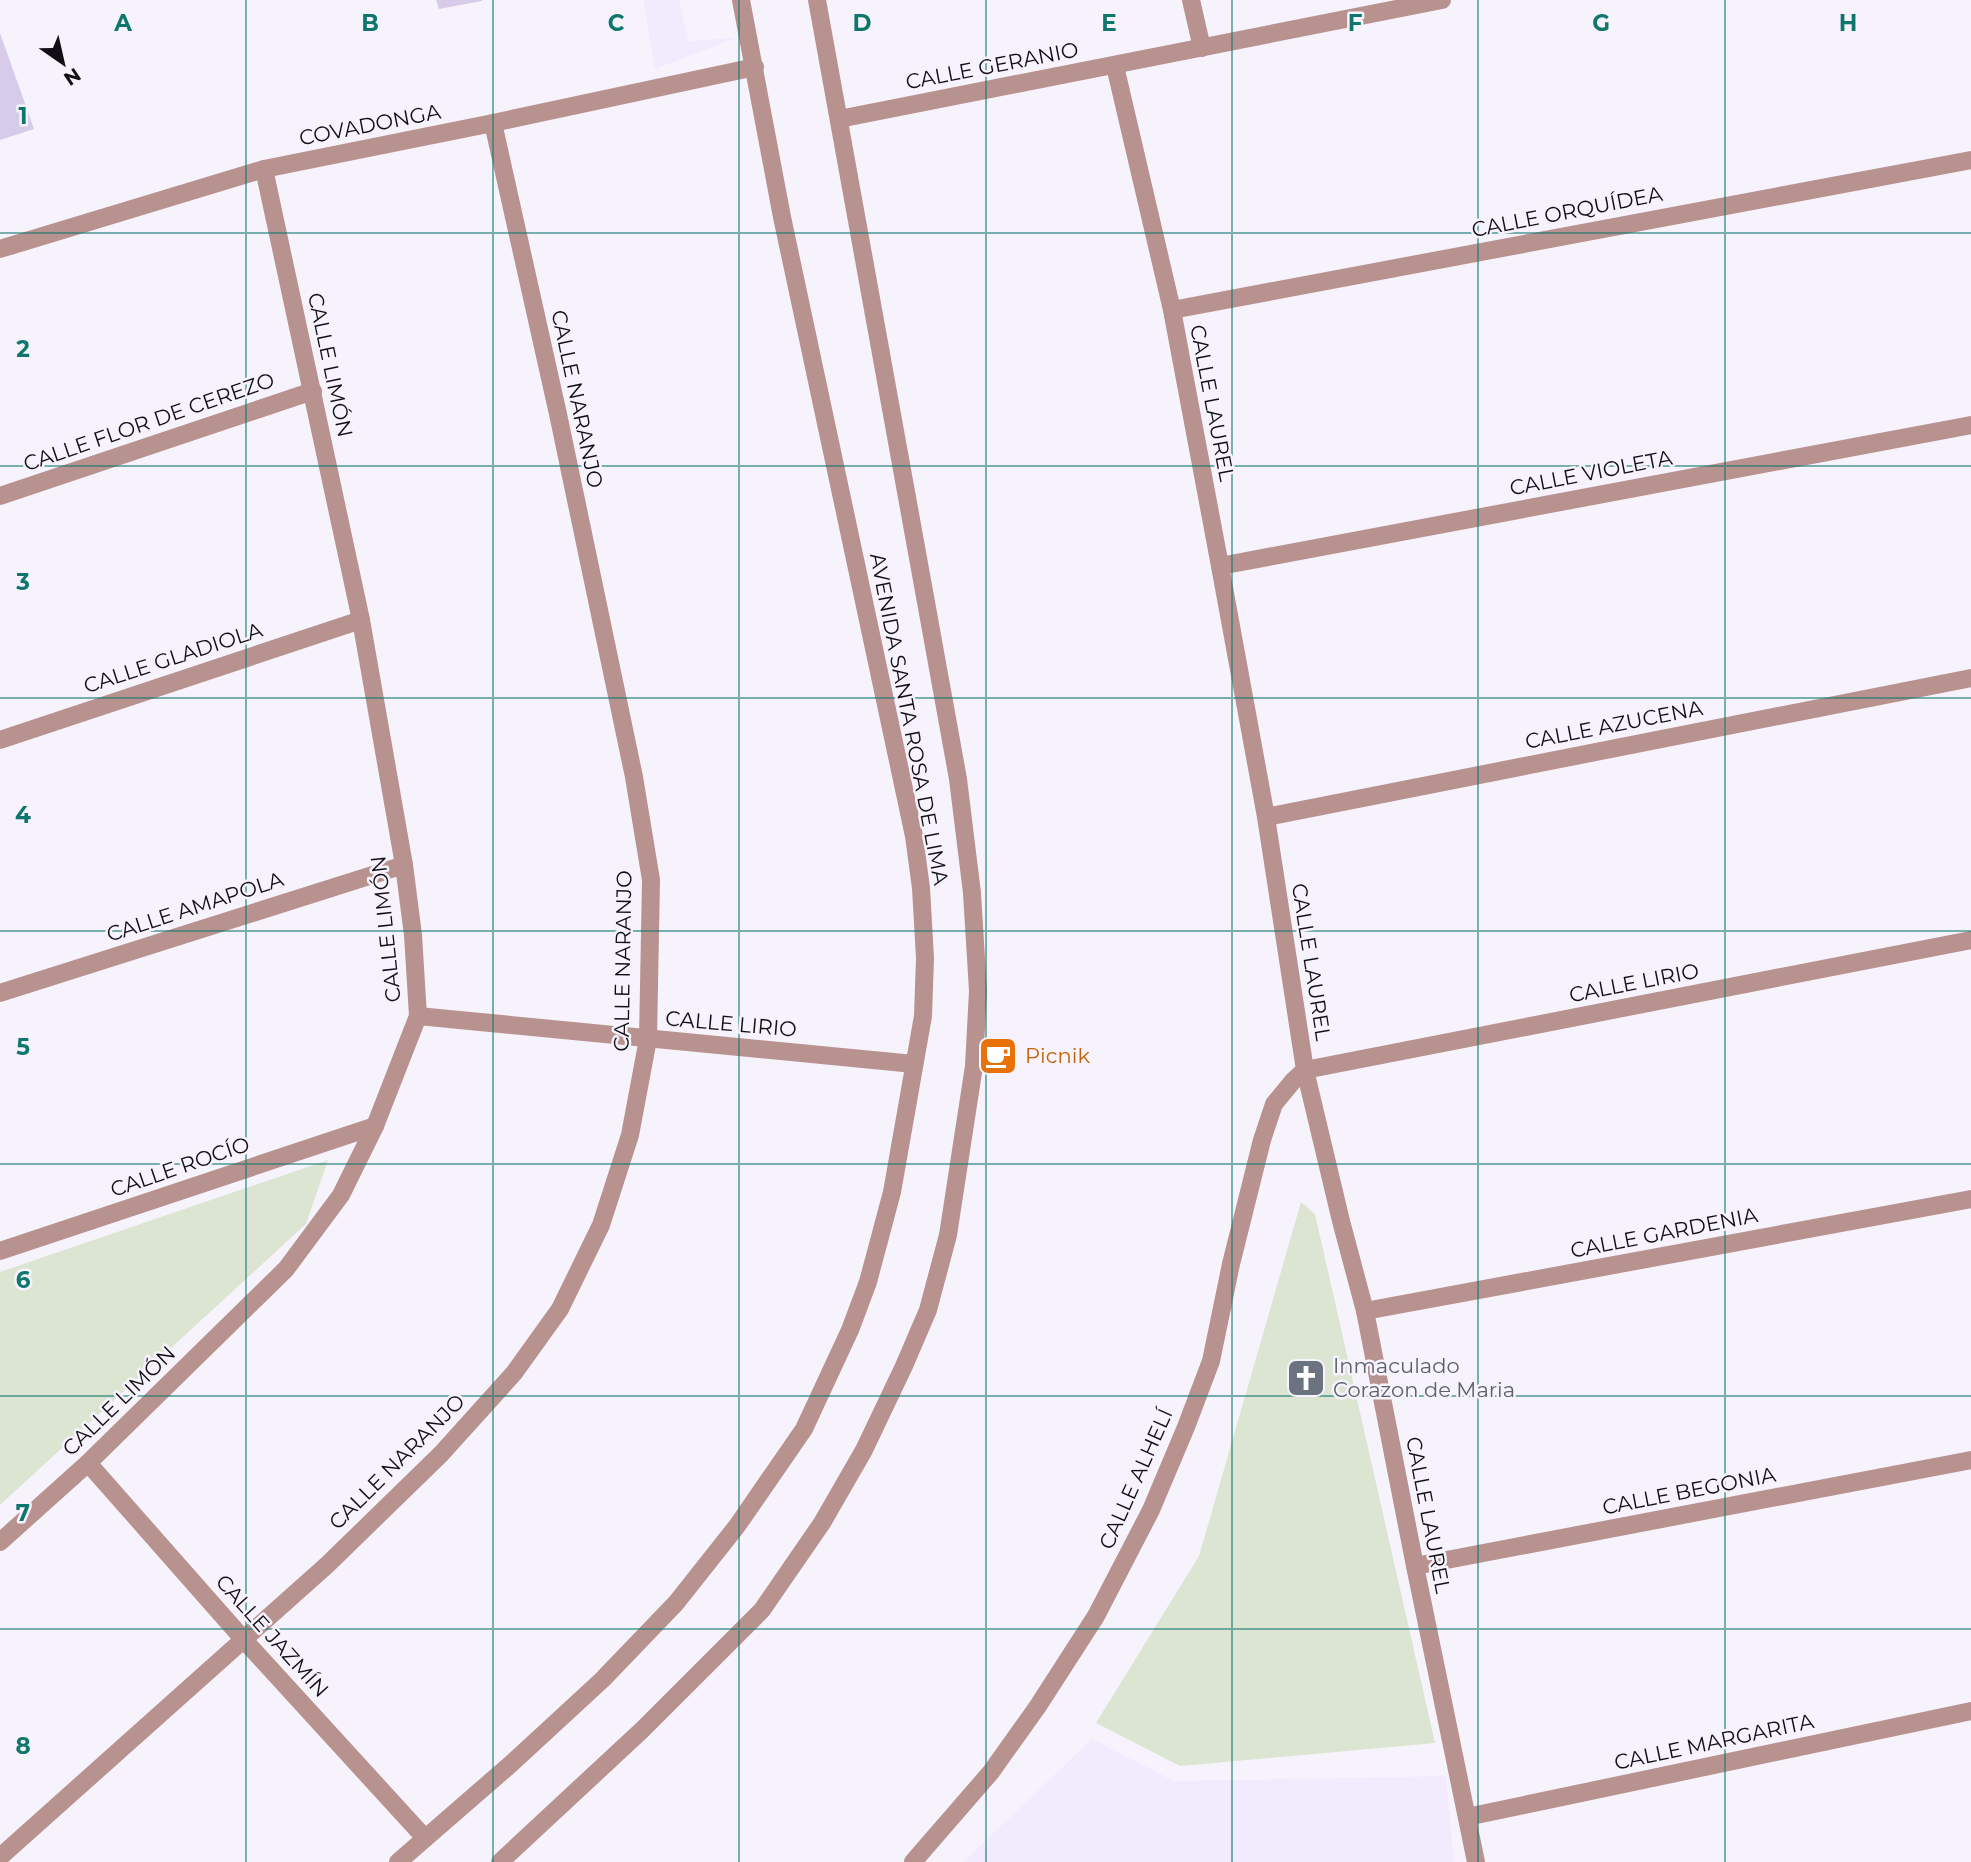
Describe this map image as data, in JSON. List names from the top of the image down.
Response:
{
  "streets": {
    "street": [
      "CALLE GERANIO",
      "COVADONGA",
      "CALLE ORQUÍDEA",
      "CALLE LIMÓN",
      "CALLE NARANJO",
      "CALLE LAUREL",
      "CALLE FLOR DE CEREZO",
      "CALLE VIOLETA",
      "CALLE GLADIOLA",
      "AVENIDA SANTA ROSA DE LIMA",
      "CALLE AZUCENA",
      "CALLE AMAPOLA",
      "CALLE LIRIO",
      "CALLE ROCÍO",
      "CALLE GARDENIA",
      "CALLE ALHELÍ",
      "CALLE BEGONIA",
      "CALLE JAZMÍN",
      "CALLE MARGARITA"
    ]
  },
  "crossings": [
    ["CALLE GERANIO", "CALLE LAUREL"],
    ["CALLE GERANIO", "AVENIDA SANTA ROSA DE LIMA"],
    ["COVADONGA", "CALLE LIMÓN"],
    ["COVADONGA", "CALLE NARANJO"],
    ["COVADONGA", "AVENIDA SANTA ROSA DE LIMA"],
    ["CALLE ORQUÍDEA", "CALLE LAUREL"],
    ["CALLE LIMÓN", "CALLE FLOR DE CEREZO"],
    ["CALLE LIMÓN", "CALLE GLADIOLA"],
    ["CALLE LIMÓN", "CALLE AMAPOLA"],
    ["CALLE LIMÓN", "CALLE LIRIO"],
    ["CALLE LIMÓN", "CALLE ROCÍO"],
    ["CALLE LIMÓN", "CALLE JAZMÍN"],
    ["CALLE NARANJO", "CALLE LIRIO"],
    ["CALLE NARANJO", "CALLE JAZMÍN"],
    ["CALLE LAUREL", "CALLE VIOLETA"],
    ["CALLE LAUREL", "CALLE AZUCENA"],
    ["CALLE LAUREL", "CALLE LIRIO"],
    ["CALLE LAUREL", "CALLE GARDENIA"],
    ["CALLE LAUREL", "CALLE ALHELÍ"],
    ["CALLE LAUREL", "CALLE BEGONIA"],
    ["CALLE LAUREL", "CALLE MARGARITA"],
    ["AVENIDA SANTA ROSA DE LIMA", "CALLE LIRIO"],
    ["AVENIDA SANTA ROSA DE LIMA", "CALLE JAZMÍN"],
    ["CALLE LIRIO", "CALLE ALHELÍ"]
  ],
  "places": {
    "cafe": ["Picnik"],
    "church": ["Inmaculado Corazon de Maria"]
  },
  "north": "bottom right",
  "grid": {
    "columns": [
      "A",
      "B",
      "C",
      "D",
      "E",
      "F",
      "G",
      "H"
    ],
    "rows": [
      "1",
      "2",
      "3",
      "4",
      "5",
      "6",
      "7",
      "8"
    ]
  }
}
